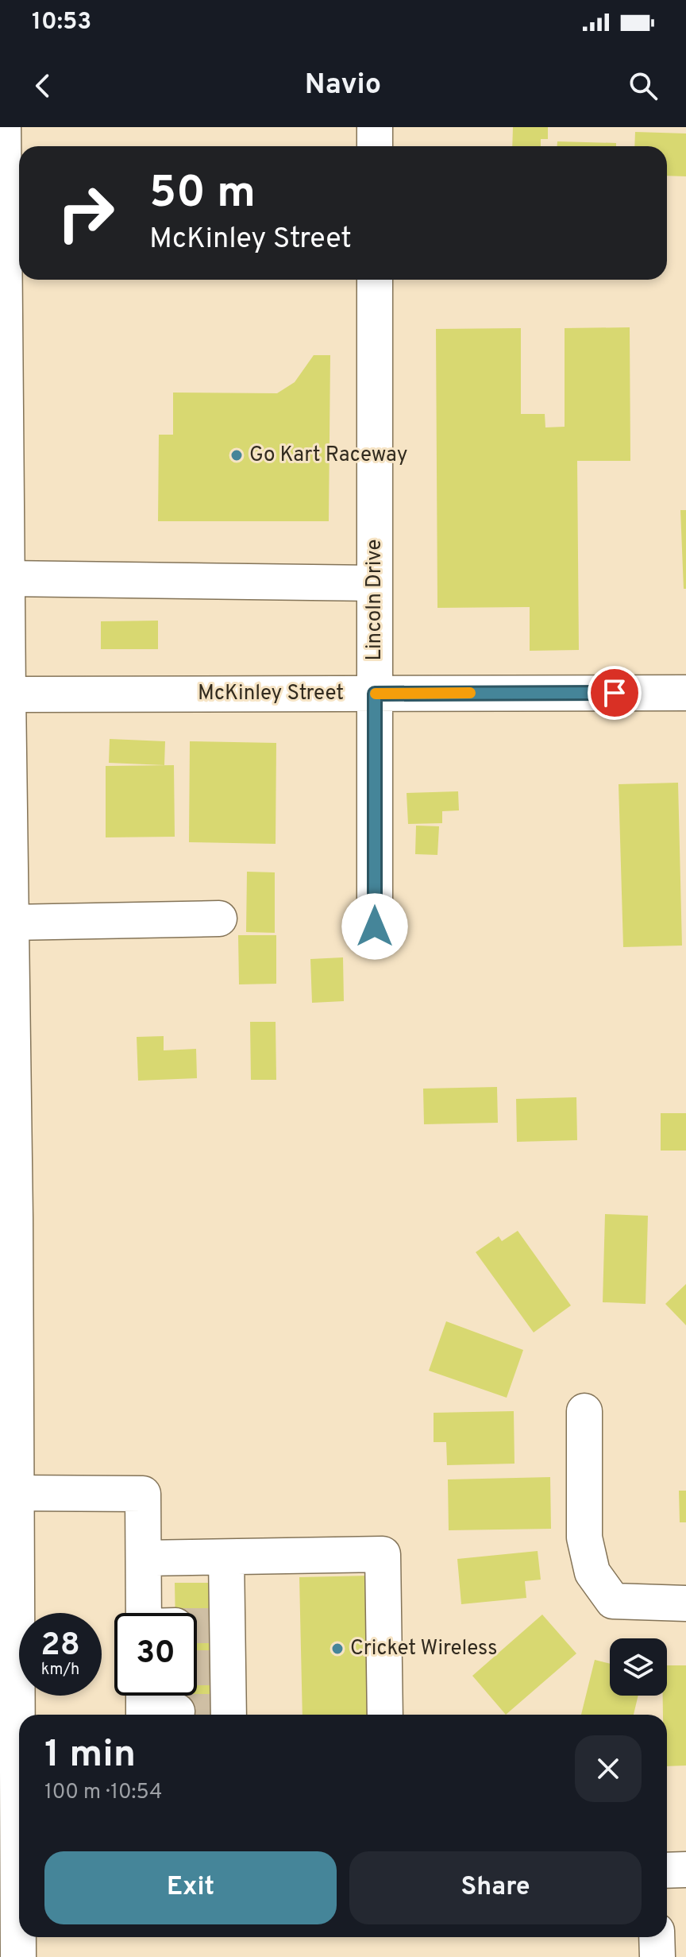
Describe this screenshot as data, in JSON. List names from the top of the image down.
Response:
{
  "streets": {
    "main road": ["Lincoln Drive", "McKinley Street"]
  },
  "crossings": [
    ["Lincoln Drive", "McKinley Street"]
  ],
  "places": ["Go Kart Raceway", "Cricket Wireless"],
  "page": {
    "status": "10:53",
    "header": "Navio",
    "turn": ["50 m", "McKinley Street"],
    "speed": "28 km/h",
    "limit": "30",
    "heading": ["1 min", "100 m · 10:54"],
    "buttons": ["Exit", "Share"]
  }
}
